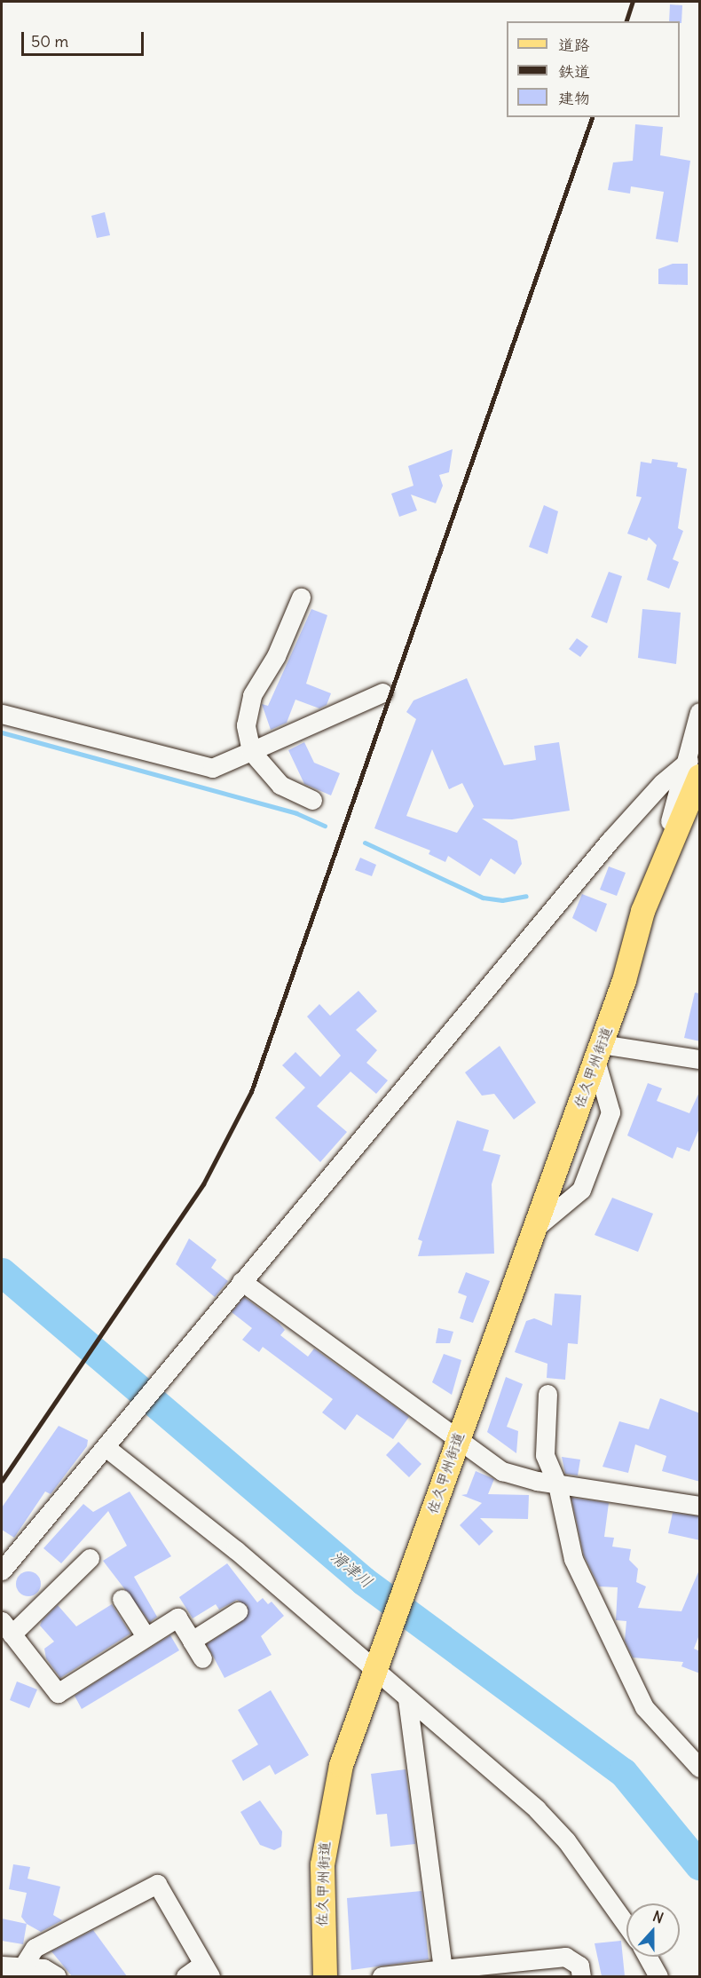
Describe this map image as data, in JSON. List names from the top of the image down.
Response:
{
  "streets": {
    "main road": ["佐久甲州街道"]
  },
  "water": ["滑津川"],
  "legend": ["道路", "鉄道", "建物"],
  "scale_bar": "50 m",
  "north": "top"
}
